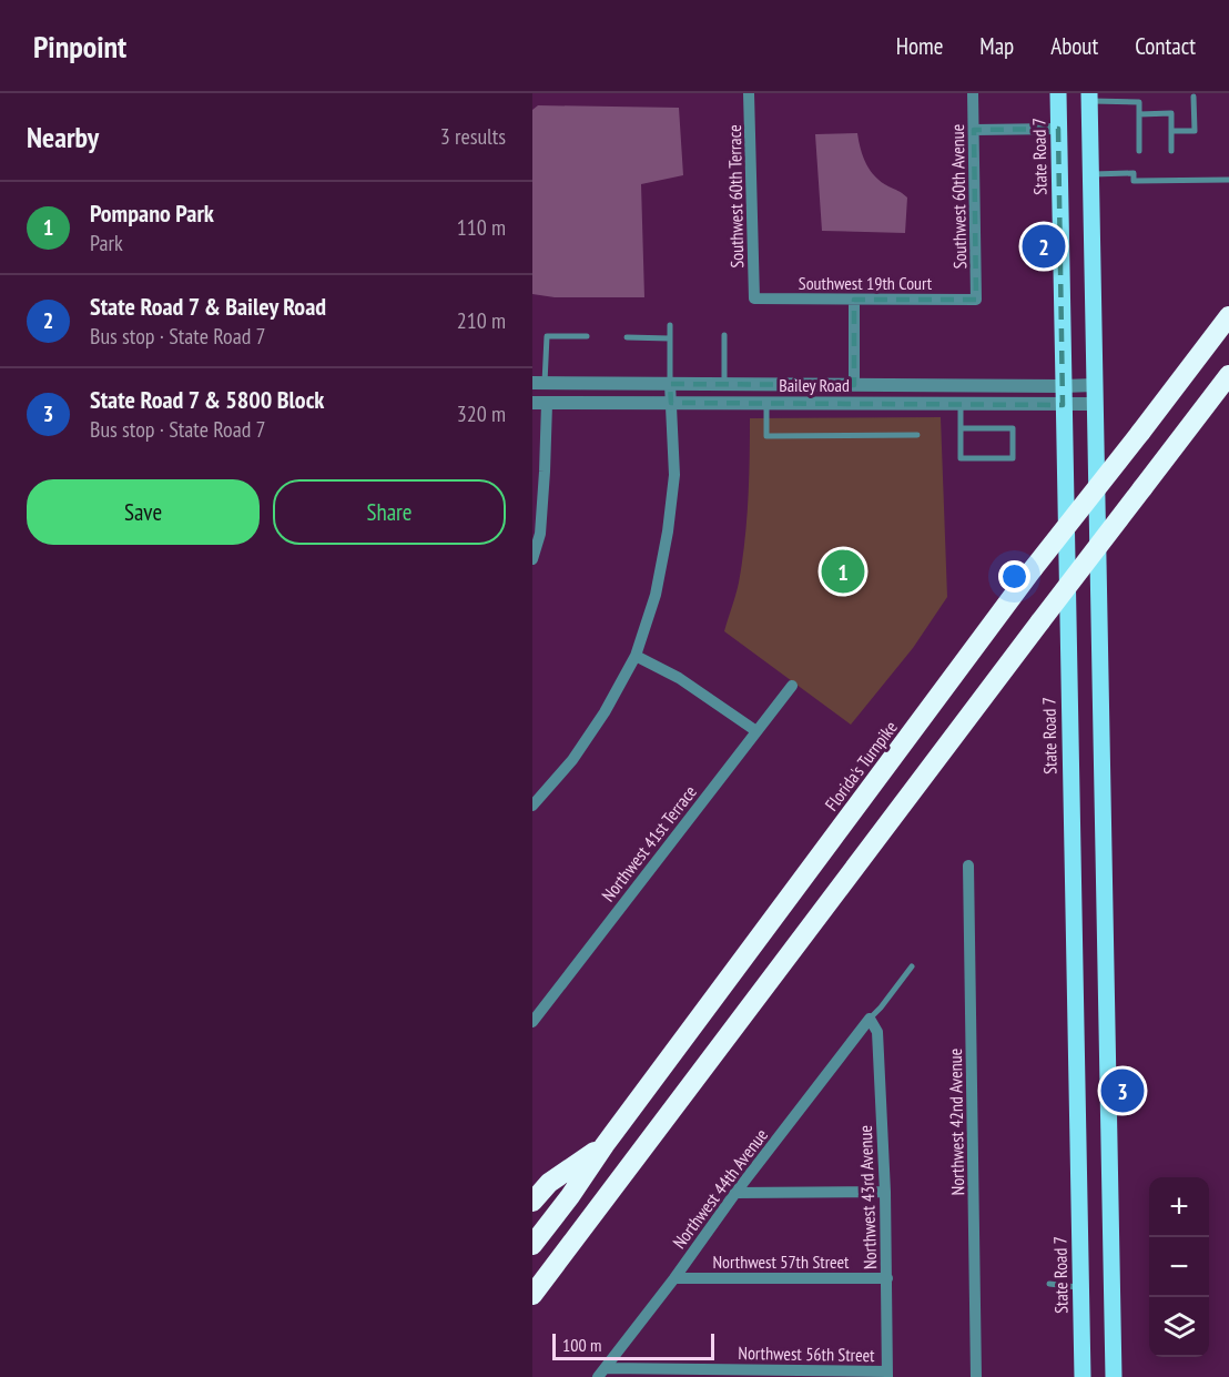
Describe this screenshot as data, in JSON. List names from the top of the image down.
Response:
{
  "streets": {
    "highway": ["Florida's Turnpike"],
    "main road": ["State Road 7"],
    "street": [
      "Southwest 60th Terrace",
      "Southwest 60th Avenue",
      "Southwest 19th Court",
      "Bailey Road",
      "Northwest 41st Terrace",
      "Northwest 42nd Avenue",
      "Northwest 44th Avenue",
      "Northwest 43rd Avenue",
      "Northwest 57th Street",
      "Northwest 56th Street"
    ]
  },
  "crossings": [
    ["State Road 7", "Bailey Road"],
    ["Southwest 60th Terrace", "Southwest 19th Court"],
    ["Southwest 60th Avenue", "Southwest 19th Court"],
    ["Northwest 44th Avenue", "Northwest 43rd Avenue"],
    ["Northwest 44th Avenue", "Northwest 57th Street"],
    ["Northwest 44th Avenue", "Northwest 56th Street"],
    ["Northwest 43rd Avenue", "Northwest 57th Street"],
    ["Northwest 43rd Avenue", "Northwest 56th Street"]
  ],
  "scale_bar": "100 m",
  "page": {
    "header": "Pinpoint",
    "nav": [
      "Home",
      "Map",
      "About",
      "Contact"
    ],
    "heading": ["Nearby", "3 results"],
    "list": [
      {
        "mark": "1",
        "name": "Pompano Park",
        "note": "Park",
        "value": "110 m"
      },
      {
        "mark": "2",
        "name": "State Road 7 & Bailey Road",
        "note": "Bus stop · State Road 7",
        "value": "210 m"
      },
      {
        "mark": "3",
        "name": "State Road 7 & 5800 Block",
        "note": "Bus stop · State Road 7",
        "value": "320 m"
      }
    ],
    "pins": ["2", "1", "3"],
    "buttons": ["Save", "Share"],
    "map_buttons": ["+", "−"],
    "scale": "100 m"
  }
}
